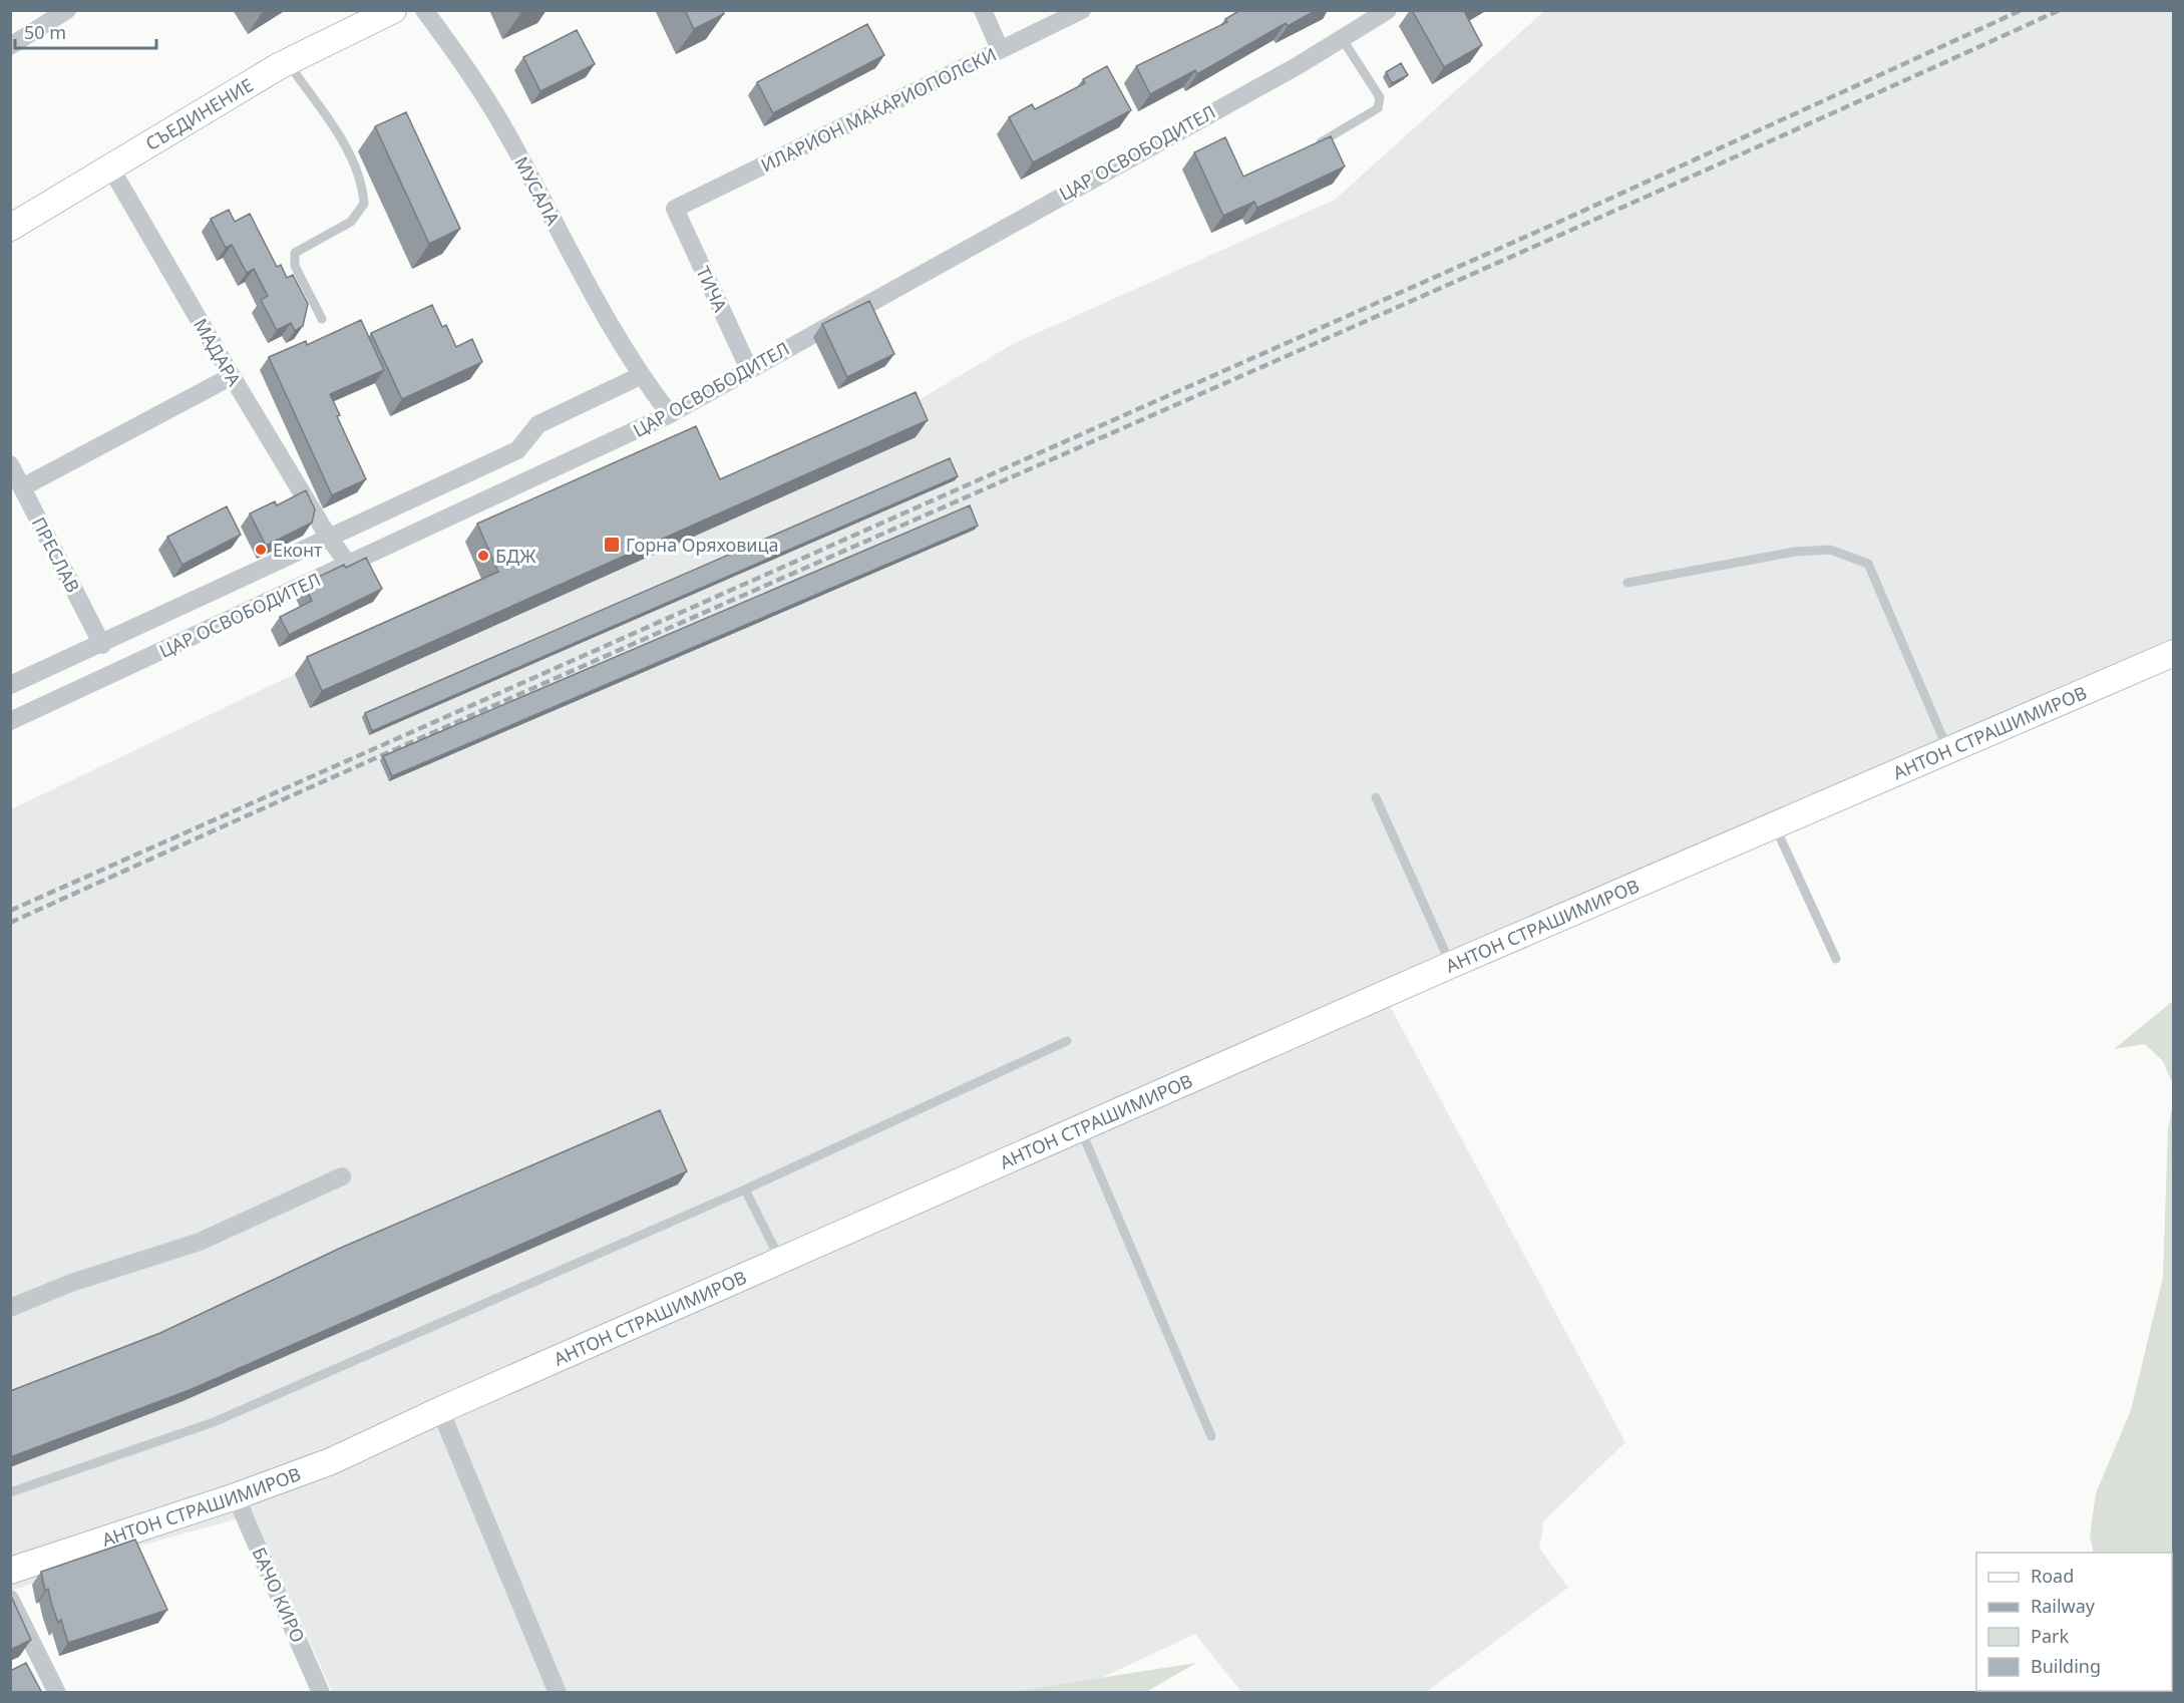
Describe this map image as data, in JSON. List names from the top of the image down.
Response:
{
  "streets": {
    "street": [
      "ИЛАРИОН МАКАРИОПОЛСКИ",
      "СЪЕДИНЕНИЕ",
      "ЦАР ОСВОБОДИТЕЛ",
      "МУСАЛА",
      "ТИЧА",
      "МАДАРА",
      "ПРЕСЛАВ",
      "АНТОН СТРАШИМИРОВ",
      "БАЧО КИРО"
    ]
  },
  "crossings": [
    ["ИЛАРИОН МАКАРИОПОЛСКИ", "ТИЧА"],
    ["СЪЕДИНЕНИЕ", "МАДАРА"],
    ["ЦАР ОСВОБОДИТЕЛ", "МУСАЛА"],
    ["ЦАР ОСВОБОДИТЕЛ", "ТИЧА"],
    ["ЦАР ОСВОБОДИТЕЛ", "МАДАРА"],
    ["ЦАР ОСВОБОДИТЕЛ", "ПРЕСЛАВ"],
    ["АНТОН СТРАШИМИРОВ", "БАЧО КИРО"]
  ],
  "places": {
    "transit": ["Горна Оряховица"],
    "other": ["Еконт", "БДЖ"]
  },
  "legend": [
    "Road",
    "Railway",
    "Park",
    "Building"
  ],
  "scale_bar": "50 m"
}
